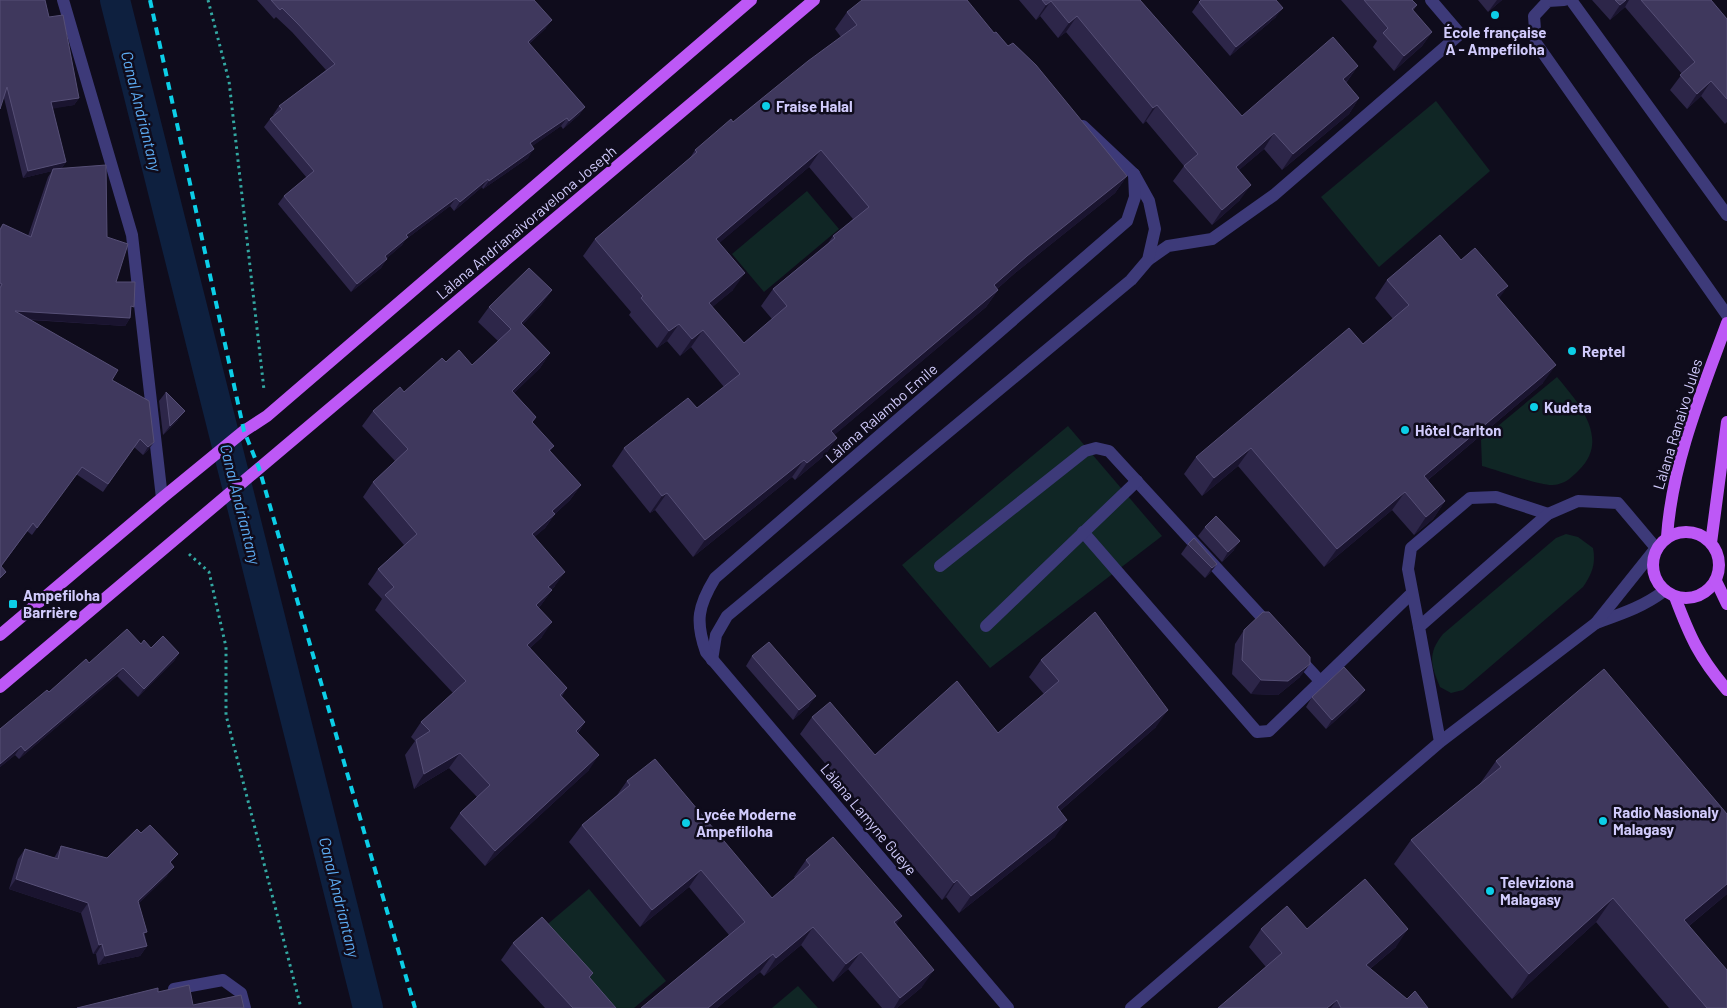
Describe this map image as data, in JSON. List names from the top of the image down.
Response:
{
  "streets": {
    "main road": ["Làlana Andrianaivoravelona Joseph", "Làlana Ranaivo Jules"],
    "street": ["Làlana Ralambo Emile", "Làlana Lamyne Gueye"]
  },
  "crossings": [
    ["Làlana Ralambo Emile", "Làlana Lamyne Gueye"]
  ],
  "water": ["Canal Andriantany"],
  "places": {
    "other": [
      "École française A - Ampefiloha",
      "Fraise Halal",
      "Reptel",
      "Kudeta",
      "Hôtel Carlton",
      "Radio Nasionaly Malagasy",
      "Lycée Moderne Ampefiloha",
      "Televiziona Malagasy"
    ],
    "transit": ["Ampefiloha Barrière"]
  }
}
